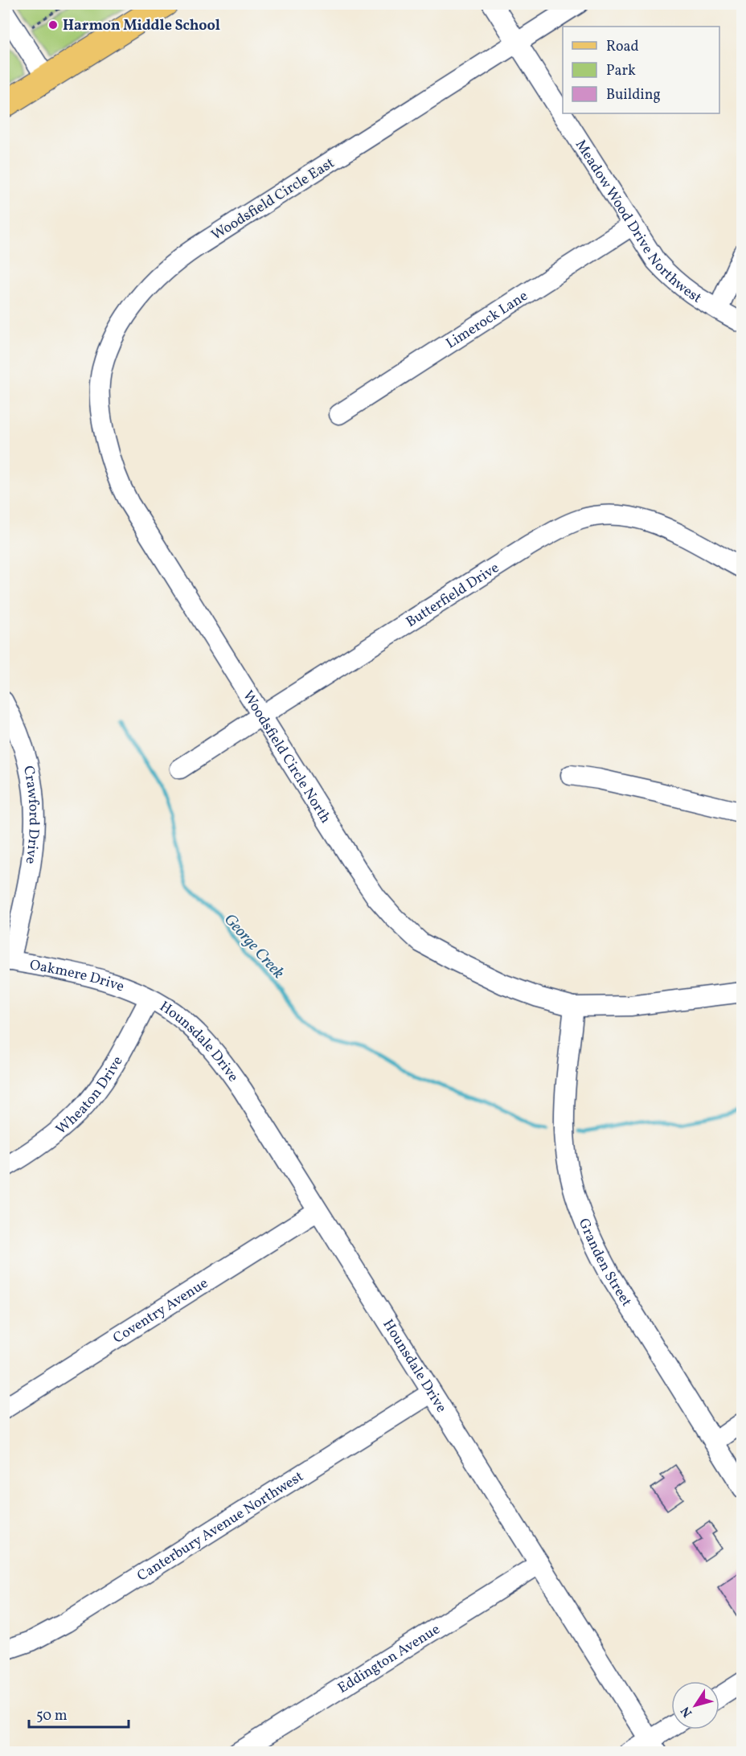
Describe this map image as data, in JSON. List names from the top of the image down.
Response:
{
  "streets": {
    "street": [
      "Woodsfield Circle East",
      "Meadow Wood Drive Northwest",
      "Limerock Lane",
      "Butterfield Drive",
      "Woodsfield Circle North",
      "Crawford Drive",
      "Oakmere Drive",
      "Hounsdale Drive",
      "Wheaton Drive",
      "Granden Street",
      "Coventry Avenue",
      "Canterbury Avenue Northwest",
      "Eddington Avenue"
    ]
  },
  "crossings": [
    ["Woodsfield Circle East", "Meadow Wood Drive Northwest"],
    ["Woodsfield Circle East", "Woodsfield Circle North"],
    ["Meadow Wood Drive Northwest", "Limerock Lane"],
    ["Butterfield Drive", "Woodsfield Circle North"],
    ["Woodsfield Circle North", "Granden Street"],
    ["Crawford Drive", "Oakmere Drive"],
    ["Oakmere Drive", "Hounsdale Drive"],
    ["Oakmere Drive", "Wheaton Drive"],
    ["Hounsdale Drive", "Wheaton Drive"],
    ["Hounsdale Drive", "Coventry Avenue"],
    ["Hounsdale Drive", "Canterbury Avenue Northwest"],
    ["Hounsdale Drive", "Eddington Avenue"]
  ],
  "water": ["George Creek"],
  "places": ["Harmon Middle School"],
  "legend": ["Road", "Park", "Building"],
  "scale_bar": "50 m",
  "north": "bottom left"
}
